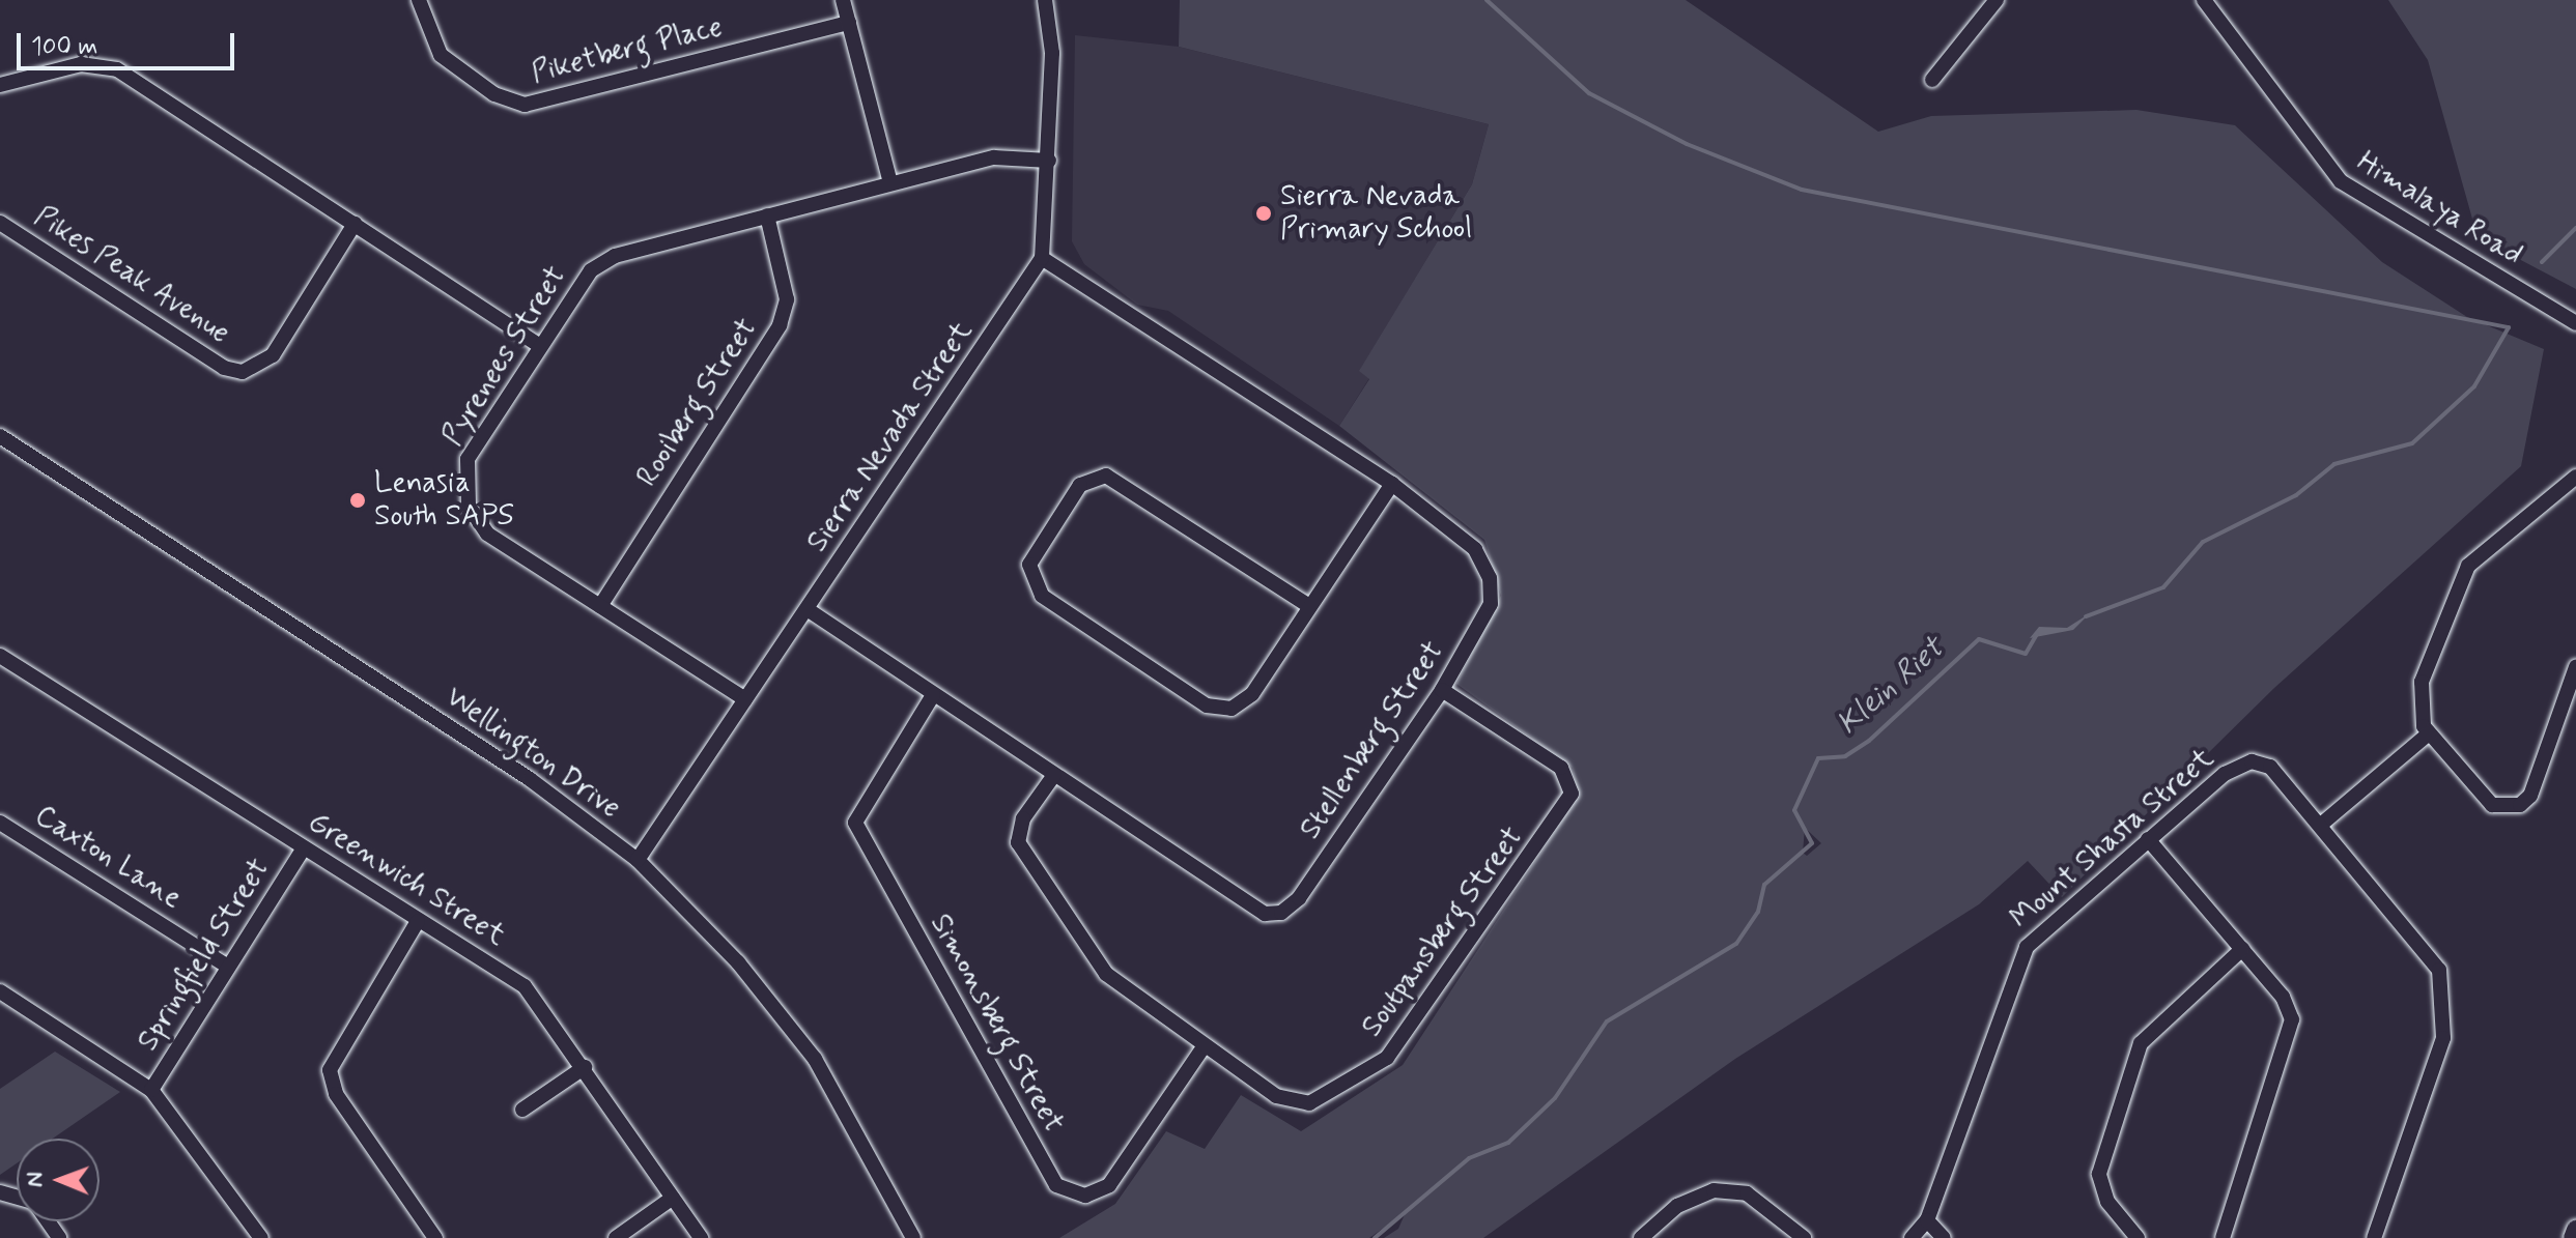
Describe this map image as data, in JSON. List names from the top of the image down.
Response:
{
  "streets": {
    "street": [
      "Piketberg Place",
      "Himalaya Road",
      "Pikes Peak Avenue",
      "Pyrenees Street",
      "Rooiberg Street",
      "Sierra Nevada Street",
      "Stellenberg Street",
      "Wellington Drive",
      "Mount Shasta Street",
      "Caxton Lane",
      "Greenwich Street",
      "Soutpansberg Street",
      "Springfield Street",
      "Simonsberg Street"
    ]
  },
  "crossings": [
    ["Pyrenees Street", "Rooiberg Street"],
    ["Pyrenees Street", "Sierra Nevada Street"],
    ["Sierra Nevada Street", "Stellenberg Street"],
    ["Sierra Nevada Street", "Wellington Drive"],
    ["Stellenberg Street", "Soutpansberg Street"],
    ["Stellenberg Street", "Simonsberg Street"],
    ["Caxton Lane", "Springfield Street"],
    ["Greenwich Street", "Springfield Street"],
    ["Soutpansberg Street", "Simonsberg Street"]
  ],
  "water": ["Klein Riet"],
  "places": ["Sierra Nevada Primary School", "Lenasia South SAPS"],
  "scale_bar": "100 m",
  "north": "left"
}
